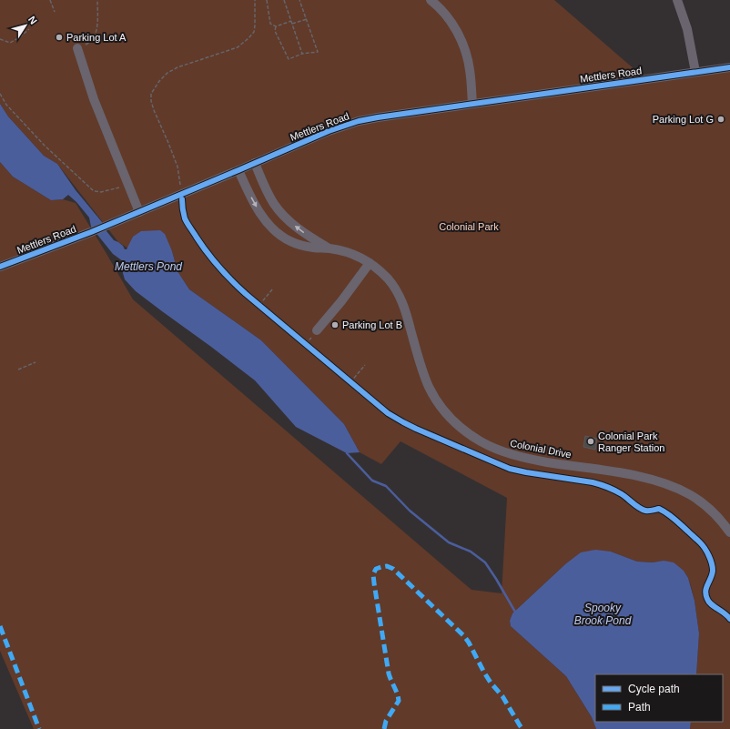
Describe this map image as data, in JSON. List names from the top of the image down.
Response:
{
  "streets": {
    "street": ["Mettlers Road", "Colonial Drive"]
  },
  "crossings": [
    ["Mettlers Road", "Colonial Drive"]
  ],
  "water": ["Mettlers Pond", "Spooky Brook Pond"],
  "parks": ["Colonial Park"],
  "places": [
    "Parking Lot A",
    "Parking Lot G",
    "Parking Lot B",
    "Colonial Park Ranger Station"
  ],
  "legend": ["Cycle path", "Path"],
  "north": "top right"
}
